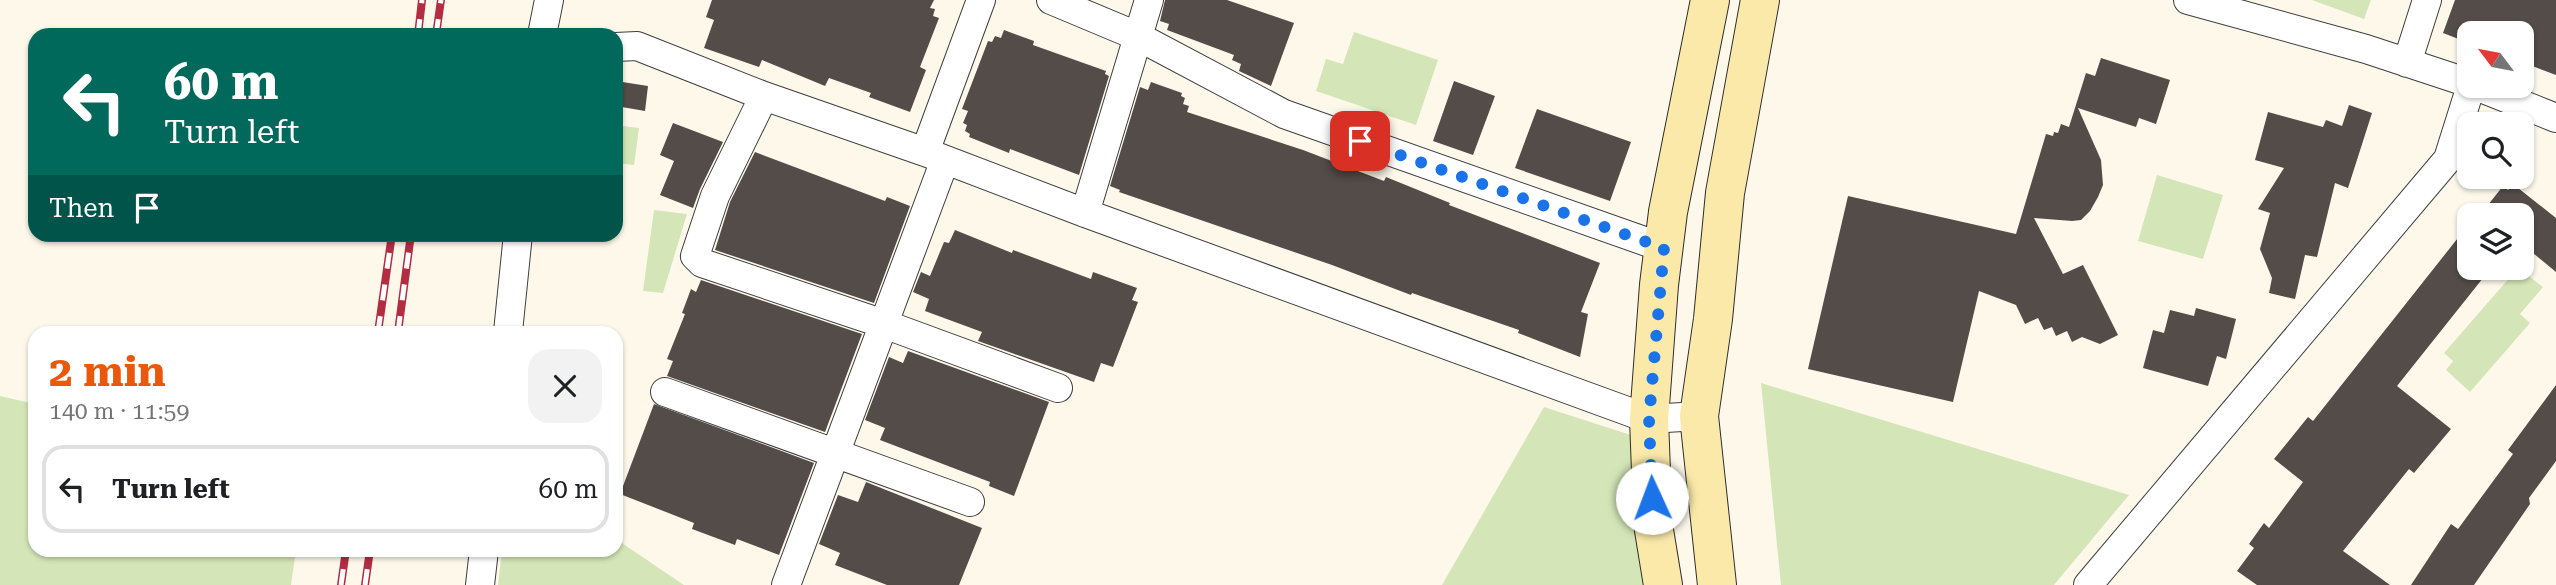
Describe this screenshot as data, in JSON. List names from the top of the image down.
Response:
{
  "north": "top left",
  "page": {
    "turn": ["60 m", "Turn left"],
    "then": "Then",
    "heading": ["2 min", "140 m · 11:59"],
    "list": [
      {
        "name": "Turn left",
        "value": "60 m"
      }
    ]
  }
}
